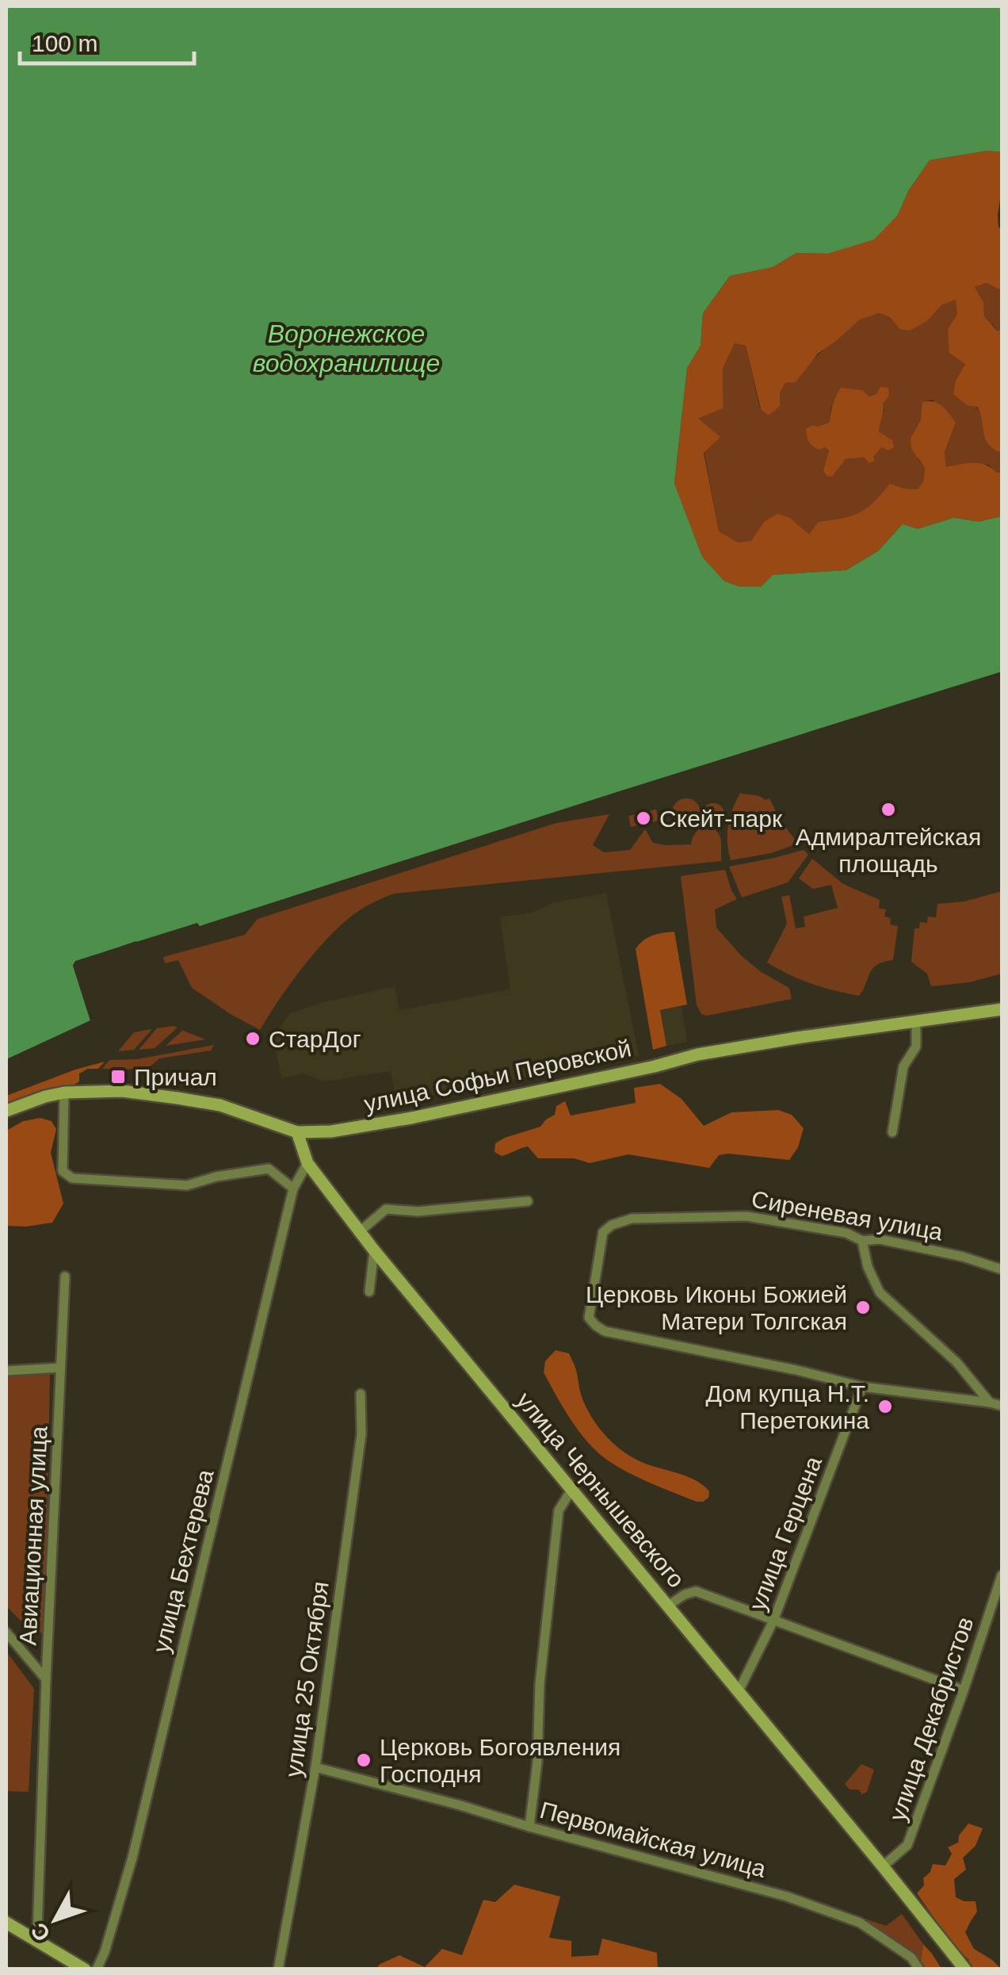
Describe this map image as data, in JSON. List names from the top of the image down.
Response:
{
  "streets": {
    "street": [
      "улица Софьи Перовской",
      "Сиреневая улица",
      "улица Чернышевского",
      "улица Герцена",
      "Авиационная улица",
      "улица Бехтерева",
      "улица 25 Октября",
      "улица Декабристов",
      "Первомайская улица"
    ]
  },
  "crossings": [
    ["улица Софьи Перовской", "улица Чернышевского"],
    ["Сиреневая улица", "улица Герцена"],
    ["улица Чернышевского", "улица Герцена"],
    ["улица Чернышевского", "улица Бехтерева"],
    ["улица Чернышевского", "улица Декабристов"],
    ["улица 25 Октября", "Первомайская улица"]
  ],
  "water": ["Воронежское водохранилище"],
  "places": {
    "other": [
      "Адмиралтейская площадь",
      "Скейт-парк",
      "СтарДог",
      "Церковь Иконы Божией Матери Толгская",
      "Дом купца Н.Т. Перетокина",
      "Церковь Богоявления Господня"
    ],
    "transit": ["Причал"]
  },
  "scale_bar": "100 m",
  "north": "bottom left"
}
